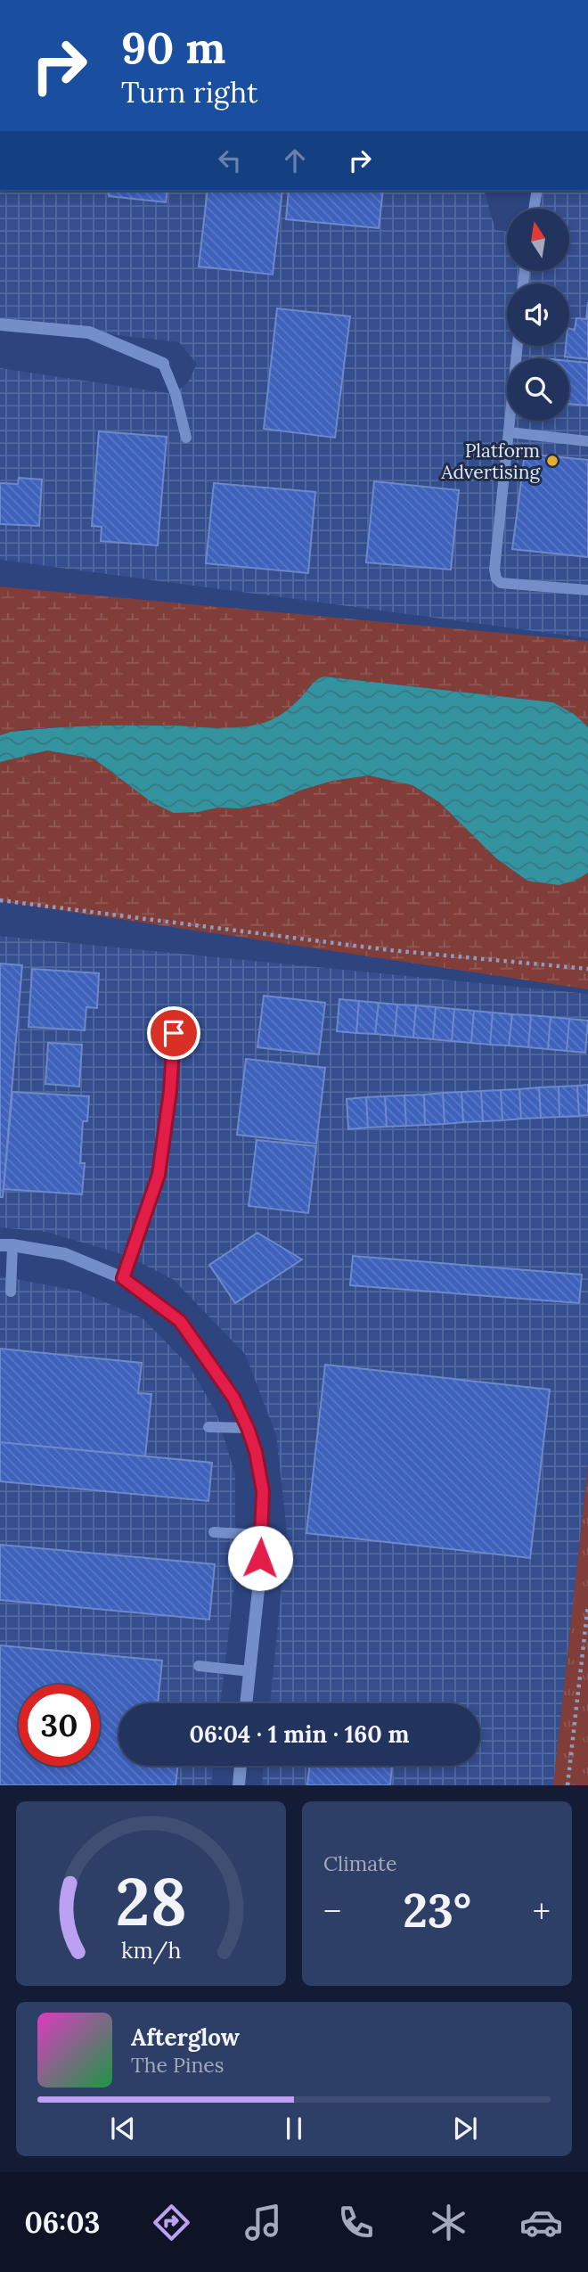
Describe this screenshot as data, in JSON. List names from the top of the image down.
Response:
{
  "places": ["Platform Advertising"],
  "north": "top",
  "page": {
    "turn": ["90 m", "Turn right"],
    "limit": "30",
    "trip": "06:04 · 1 min · 160 m",
    "tile": "Climate",
    "heat": ["−", "23°", "+"],
    "song": ["Afterglow", "The Pines"],
    "tabs": "06:03",
    "gauge": ["28", "km/h"]
  }
}
